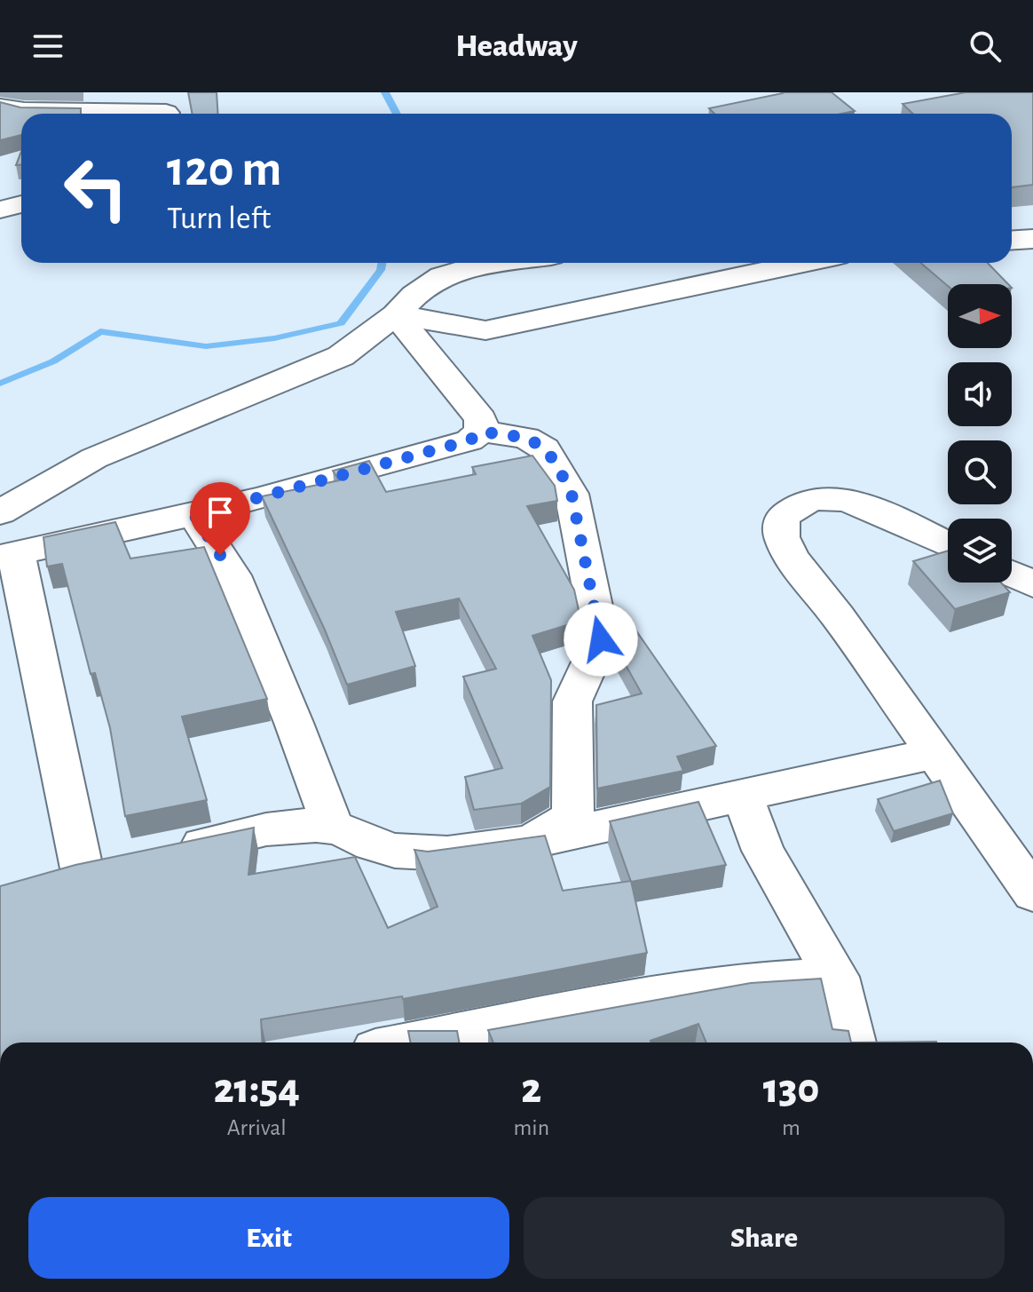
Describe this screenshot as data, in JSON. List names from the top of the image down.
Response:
{
  "north": "right",
  "page": {
    "header": "Headway",
    "turn": ["120 m", "Turn left"],
    "eta": [
      "21:54",
      "Arrival",
      "2",
      "min",
      "130",
      "m"
    ],
    "buttons": ["Exit", "Share"]
  }
}
